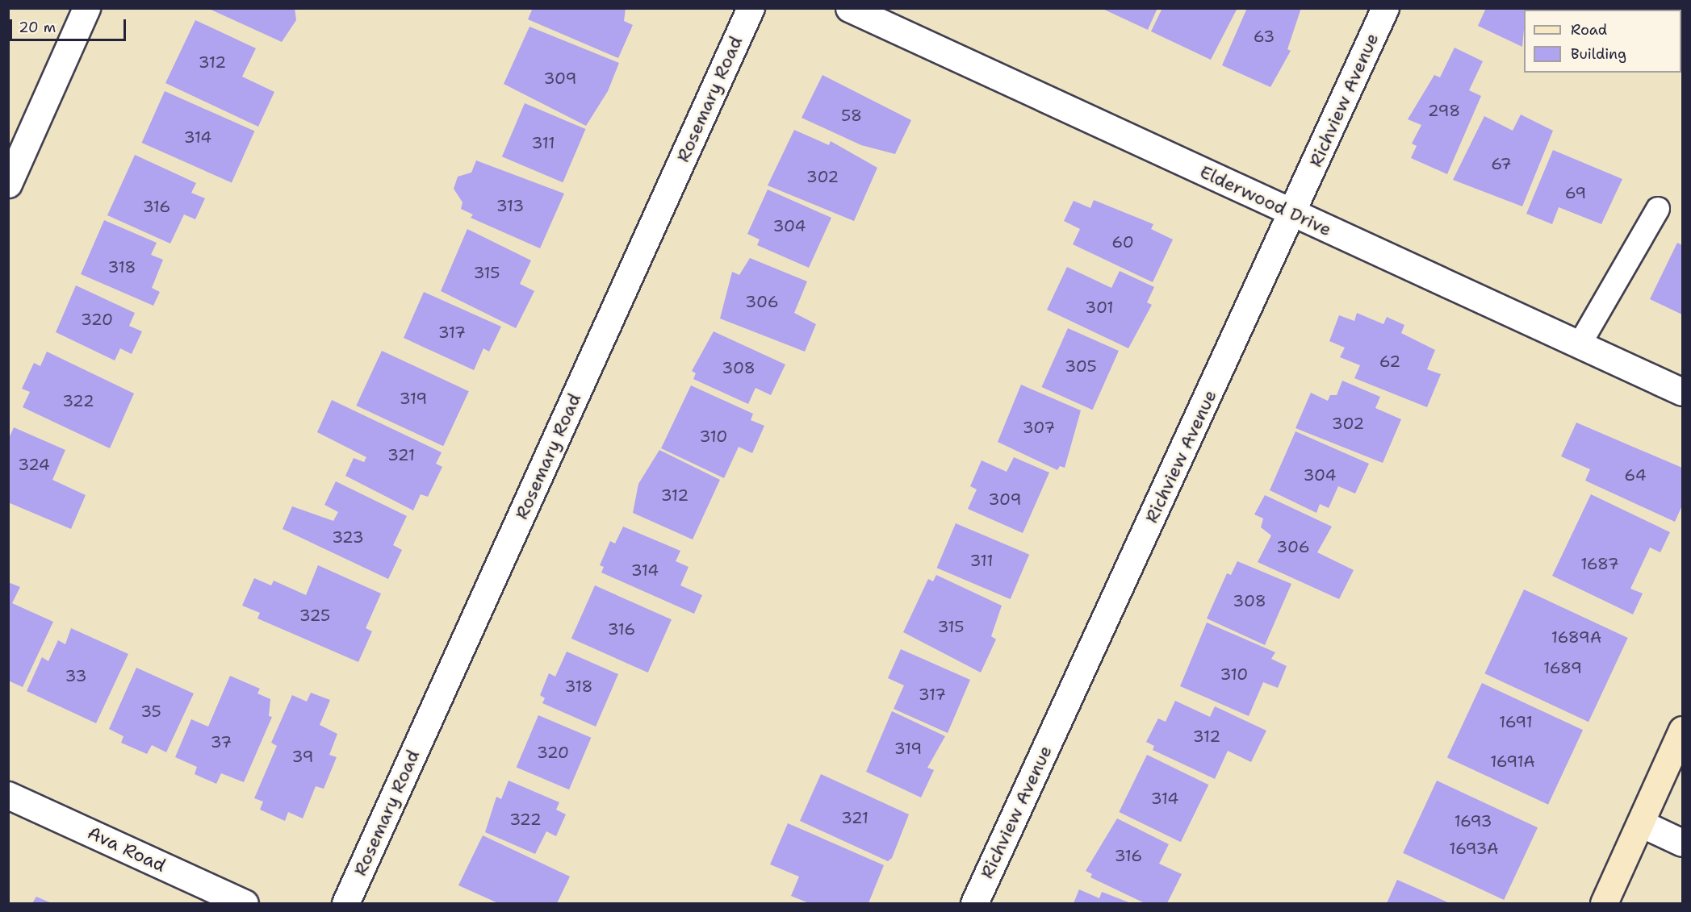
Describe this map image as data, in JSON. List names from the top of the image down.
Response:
{
  "streets": {
    "street": [
      "Rosemary Road",
      "Richview Avenue",
      "Elderwood Drive",
      "Ava Road"
    ]
  },
  "crossings": [
    ["Richview Avenue", "Elderwood Drive"]
  ],
  "house_numbers": [
    "63",
    "312",
    "309",
    "298",
    "58",
    "314",
    "311",
    "67",
    "302",
    "69",
    "313",
    "316",
    "304",
    "60",
    "318",
    "315",
    "306",
    "301",
    "320",
    "317",
    "62",
    "305",
    "308",
    "319",
    "322",
    "302",
    "307",
    "310",
    "321",
    "324",
    "304",
    "64",
    "312",
    "309",
    "323",
    "306",
    "311",
    "1687",
    "314",
    "308",
    "325",
    "315",
    "316",
    "1689A",
    "1689",
    "310",
    "33",
    "318",
    "317",
    "35",
    "1691",
    "312",
    "37",
    "319",
    "320",
    "39",
    "1691A",
    "314",
    "321",
    "322",
    "1693",
    "1693A",
    "316"
  ],
  "legend": ["Road", "Building"],
  "scale_bar": "20 m"
}
